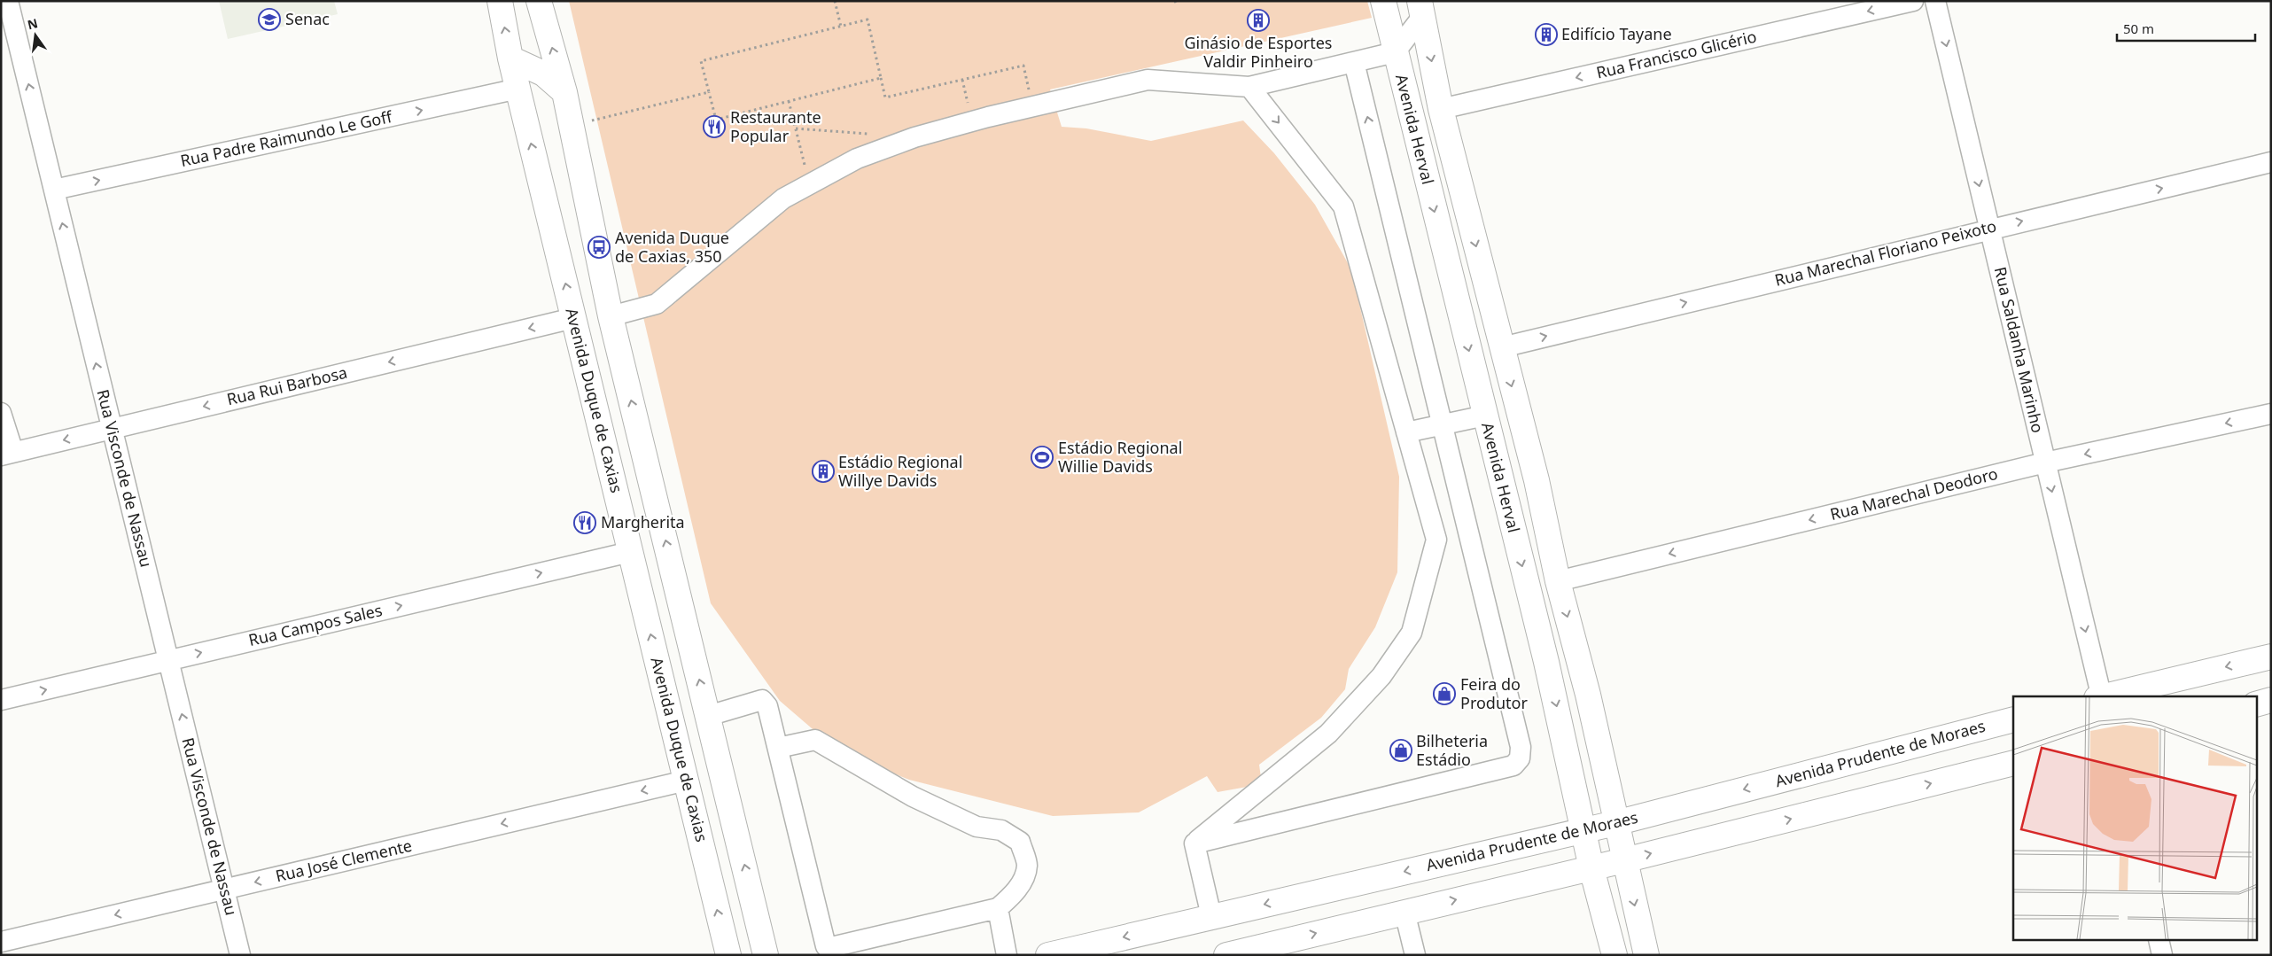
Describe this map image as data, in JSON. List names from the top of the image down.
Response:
{
  "streets": {
    "main road": ["Avenida Herval", "Avenida Duque de Caxias", "Avenida Prudente de Moraes"],
    "street": [
      "Rua Francisco Glicério",
      "Rua Padre Raimundo Le Goff",
      "Rua Marechal Floriano Peixoto",
      "Rua Saldanha Marinho",
      "Rua Rui Barbosa",
      "Rua Visconde de Nassau",
      "Rua Marechal Deodoro",
      "Rua Campos Sales",
      "Rua José Clemente"
    ]
  },
  "crossings": [
    ["Rua Francisco Glicério", "Avenida Herval"],
    ["Avenida Herval", "Rua Marechal Floriano Peixoto"],
    ["Avenida Herval", "Rua Marechal Deodoro"],
    ["Avenida Herval", "Avenida Prudente de Moraes"],
    ["Rua Padre Raimundo Le Goff", "Avenida Duque de Caxias"],
    ["Rua Padre Raimundo Le Goff", "Rua Visconde de Nassau"],
    ["Rua Marechal Floriano Peixoto", "Rua Saldanha Marinho"],
    ["Rua Saldanha Marinho", "Rua Marechal Deodoro"],
    ["Rua Rui Barbosa", "Avenida Duque de Caxias"],
    ["Rua Rui Barbosa", "Rua Visconde de Nassau"],
    ["Avenida Duque de Caxias", "Rua Campos Sales"],
    ["Avenida Duque de Caxias", "Rua José Clemente"],
    ["Rua Visconde de Nassau", "Rua Campos Sales"],
    ["Rua Visconde de Nassau", "Rua José Clemente"]
  ],
  "one_way": [
    "Rua Francisco Glicério",
    "Rua Padre Raimundo Le Goff",
    "Rua Marechal Floriano Peixoto",
    "Rua Saldanha Marinho",
    "Rua Rui Barbosa",
    "Rua Visconde de Nassau",
    "Rua Marechal Deodoro",
    "Rua Campos Sales",
    "Rua José Clemente"
  ],
  "places": {
    "school or university": ["Senac"],
    "building": ["Ginásio de Esportes Valdir Pinheiro", "Edifício Tayane", "Estádio Regional Willye Davids"],
    "restaurant": ["Restaurante Popular", "Margherita"],
    "bus stop": ["Avenida Duque de Caxias, 350"],
    "sports": ["Estádio Regional Willie Davids"],
    "shop": ["Feira do Produtor", "Bilheteria Estádio"]
  },
  "scale_bar": "50 m",
  "north": "top"
}
